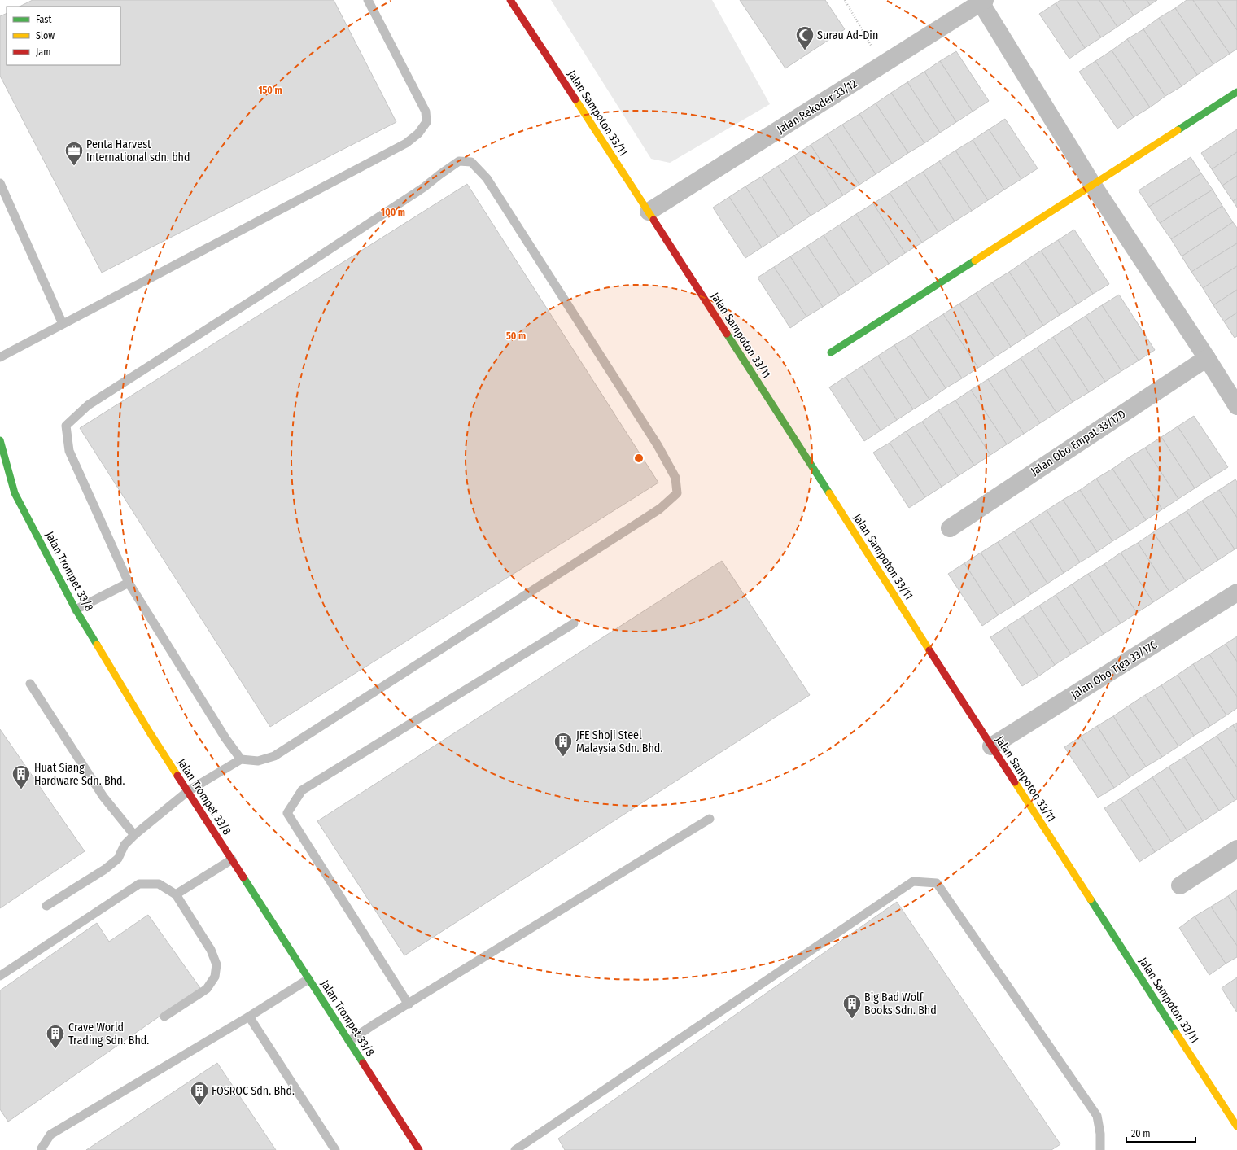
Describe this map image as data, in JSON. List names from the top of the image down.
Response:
{
  "streets": {
    "street": [
      "Jalan Rekoder 33/12",
      "Jalan Sampoton 33/11",
      "Jalan Obo Empat 33/17D",
      "Jalan Trompet 33/8",
      "Jalan Obo Tiga 33/17C"
    ]
  },
  "crossings": [
    ["Jalan Rekoder 33/12", "Jalan Sampoton 33/11"],
    ["Jalan Sampoton 33/11", "Jalan Obo Tiga 33/17C"]
  ],
  "places": {
    "mosque": ["Surau Ad-Din"],
    "office": ["Penta Harvest International sdn. bhd"],
    "building": [
      "JFE Shoji Steel Malaysia Sdn. Bhd.",
      "Huat Siang Hardware Sdn. Bhd.",
      "Big Bad Wolf Books Sdn. Bhd",
      "Crave World Trading Sdn. Bhd.",
      "FOSROC Sdn. Bhd."
    ]
  },
  "legend": ["Fast", "Slow", "Jam"],
  "scale_bar": "20 m",
  "rings": ["150 m", "100 m", "50 m"]
}
